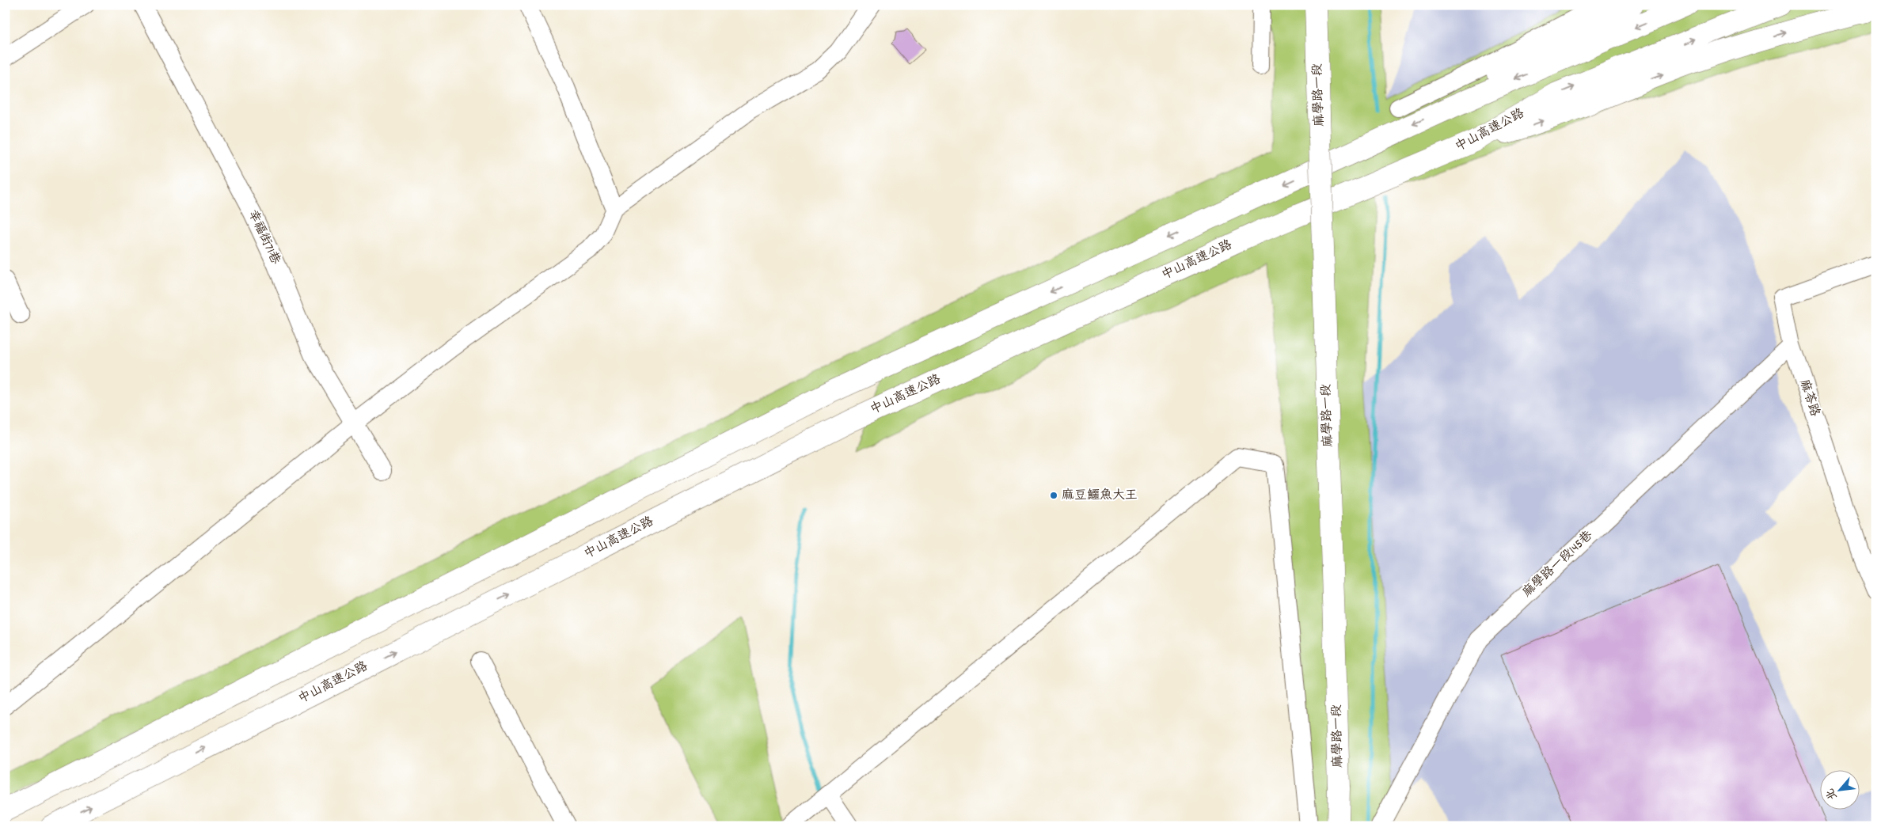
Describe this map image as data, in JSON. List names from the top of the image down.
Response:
{
  "streets": {
    "main road": ["麻學路一段", "中山高速公路"],
    "street": ["幸福街71巷", "麻苓路", "麻學路一段145巷"]
  },
  "crossings": [
    ["麻苓路", "麻學路一段145巷"]
  ],
  "places": ["麻豆鱷魚大王"],
  "north": "bottom left"
}
